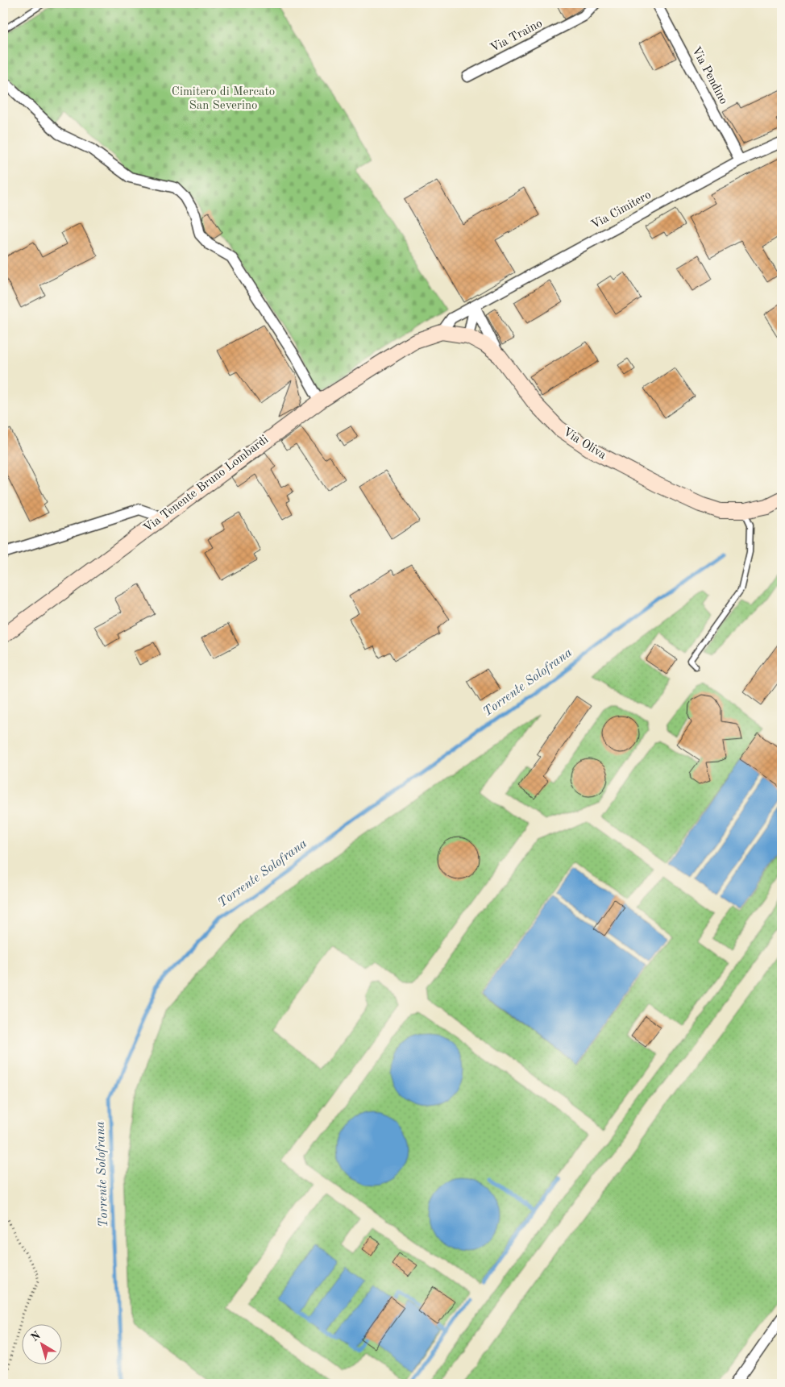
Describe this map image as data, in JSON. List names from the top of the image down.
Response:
{
  "streets": {
    "main road": ["Via Oliva", "Via Tenente Bruno Lombardi"],
    "street": ["Via Traino", "Via Pendino", "Via Cimitero"]
  },
  "crossings": [
    ["Via Pendino", "Via Cimitero"],
    ["Via Cimitero", "Via Oliva"],
    ["Via Oliva", "Via Tenente Bruno Lombardi"]
  ],
  "water": ["Torrente Solofrana"],
  "parks": ["Cimitero di Mercato San Severino"],
  "north": "top left"
}
